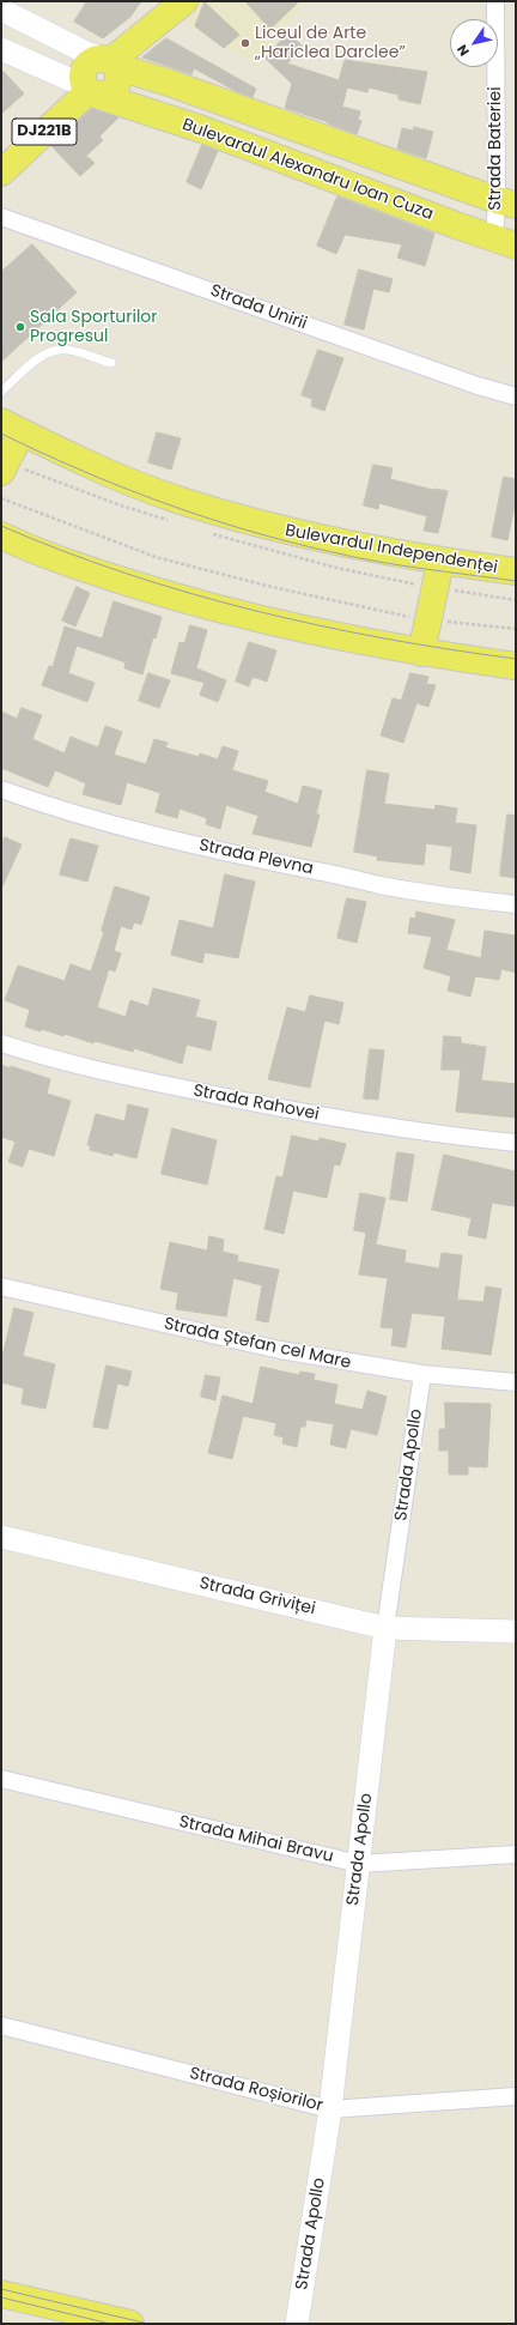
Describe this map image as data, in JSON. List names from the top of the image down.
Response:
{
  "streets": {
    "main road": [
      "DJ221B",
      "Bulevardul Alexandru Ioan Cuza",
      "Bulevardul Independenței",
      "Strada Apollo",
      "Strada Griviței"
    ],
    "street": [
      "Strada Bateriei",
      "Strada Unirii",
      "Strada Plevna",
      "Strada Rahovei",
      "Strada Ștefan cel Mare",
      "Strada Mihai Bravu",
      "Strada Roșiorilor"
    ]
  },
  "crossings": [
    ["DJ221B", "Bulevardul Alexandru Ioan Cuza"],
    ["Strada Bateriei", "Bulevardul Alexandru Ioan Cuza"],
    ["Strada Ștefan cel Mare", "Strada Apollo"],
    ["Strada Apollo", "Strada Griviței"],
    ["Strada Apollo", "Strada Mihai Bravu"],
    ["Strada Apollo", "Strada Roșiorilor"]
  ],
  "places": ["Liceul de Arte „Hariclea Darclee”", "Sala Sporturilor Progresul"],
  "north": "bottom left"
}
